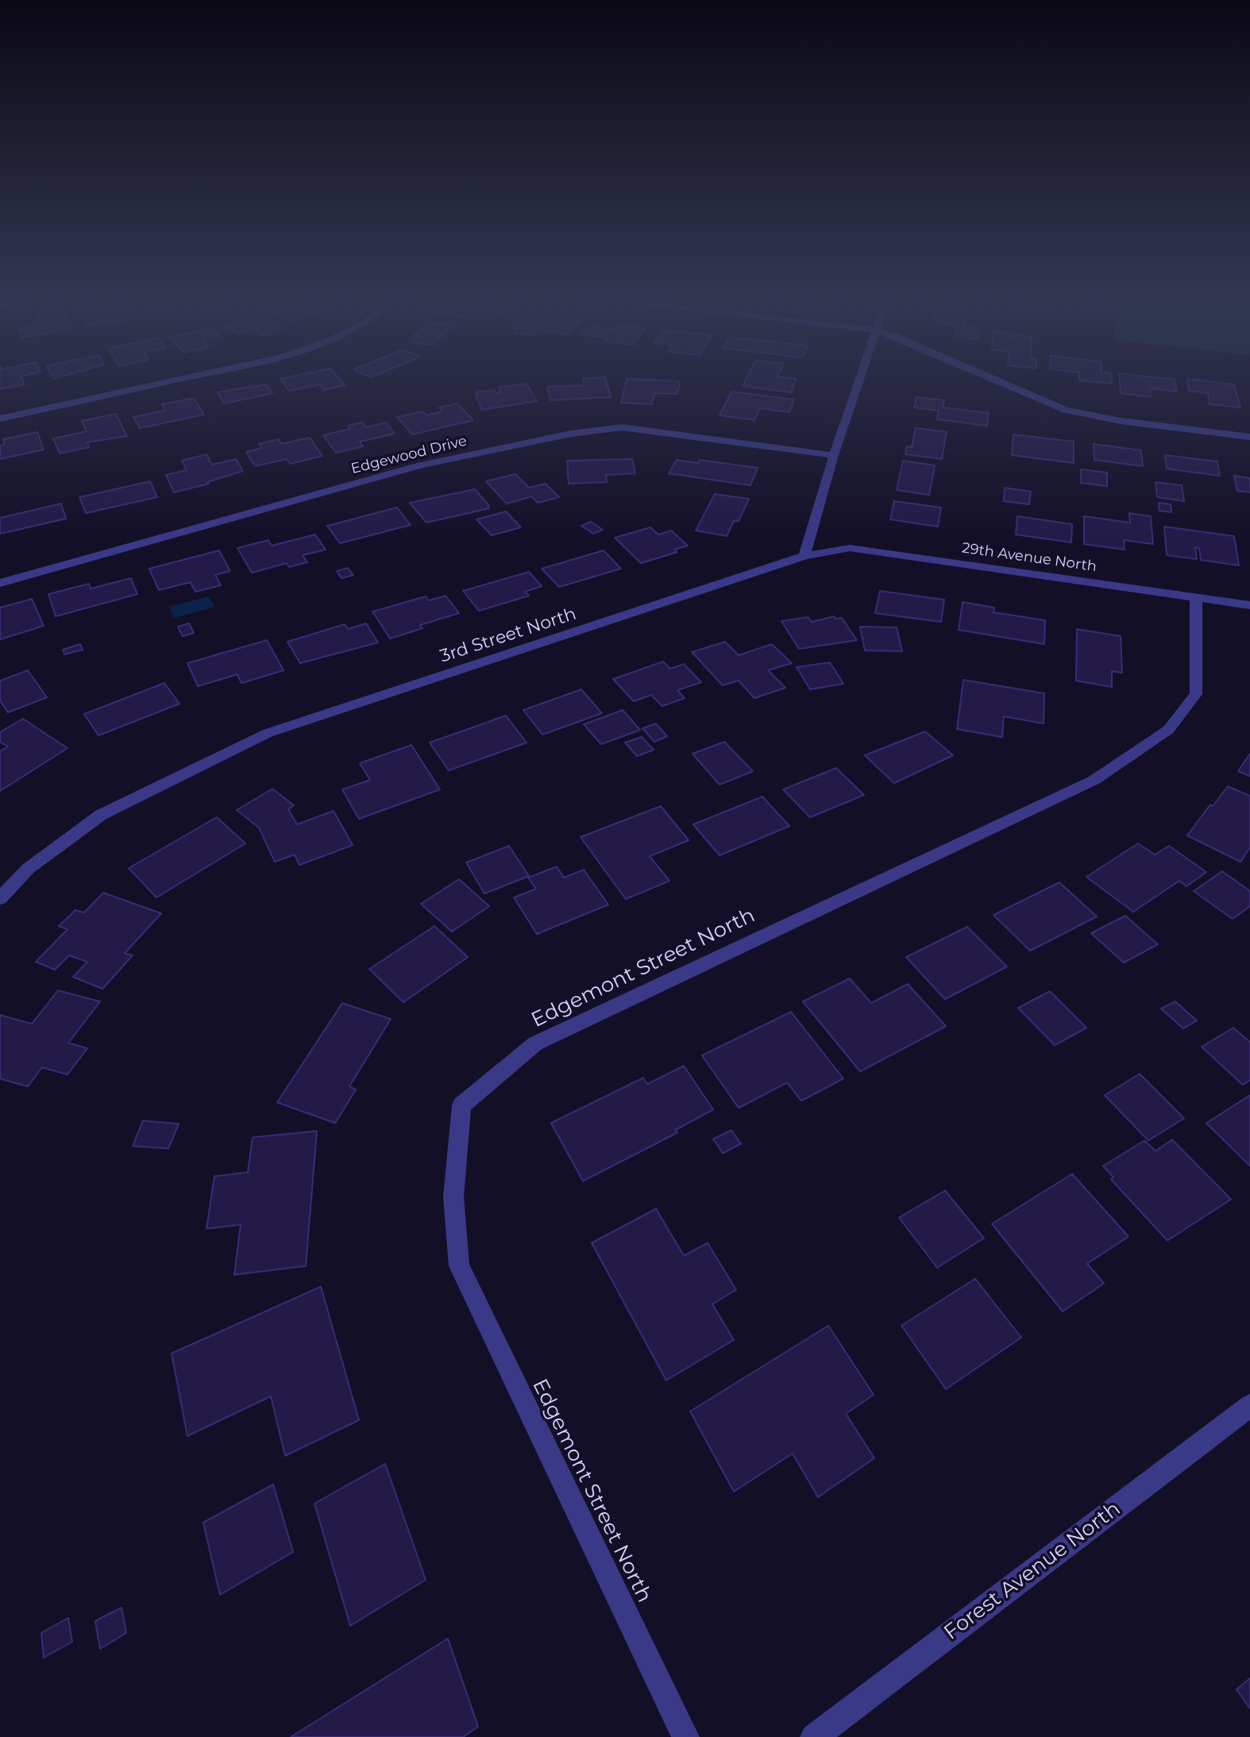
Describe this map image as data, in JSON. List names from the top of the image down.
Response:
{
  "streets": {
    "street": [
      "Edgewood Drive",
      "29th Avenue North",
      "3rd Street North",
      "Edgemont Street North",
      "Forest Avenue North"
    ]
  },
  "crossings": [
    ["29th Avenue North", "3rd Street North"],
    ["29th Avenue North", "Edgemont Street North"]
  ]
}
